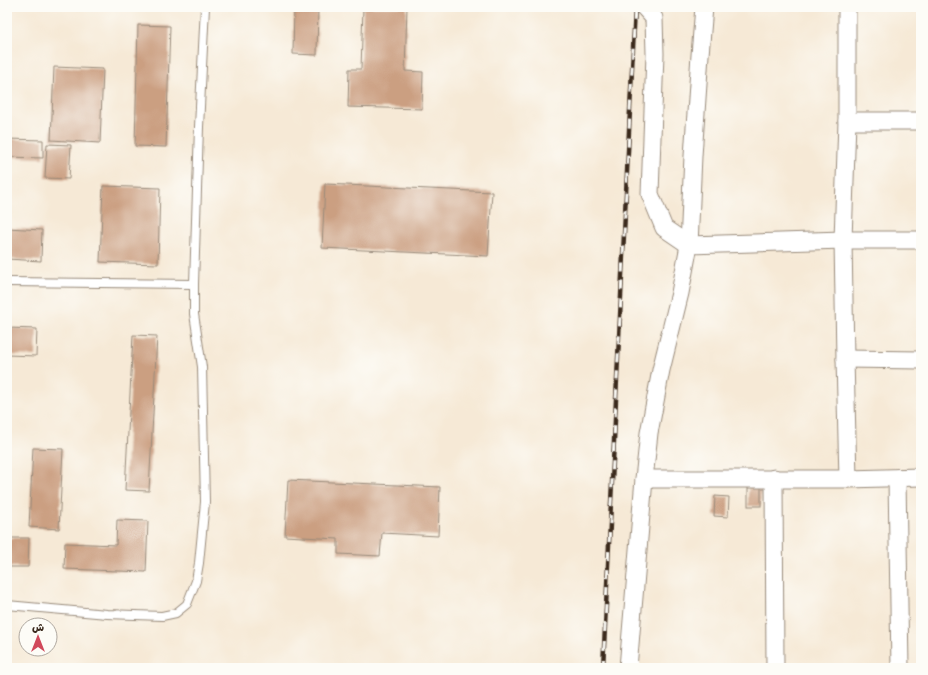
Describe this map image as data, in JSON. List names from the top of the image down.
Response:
{
  "north": "top"
}
